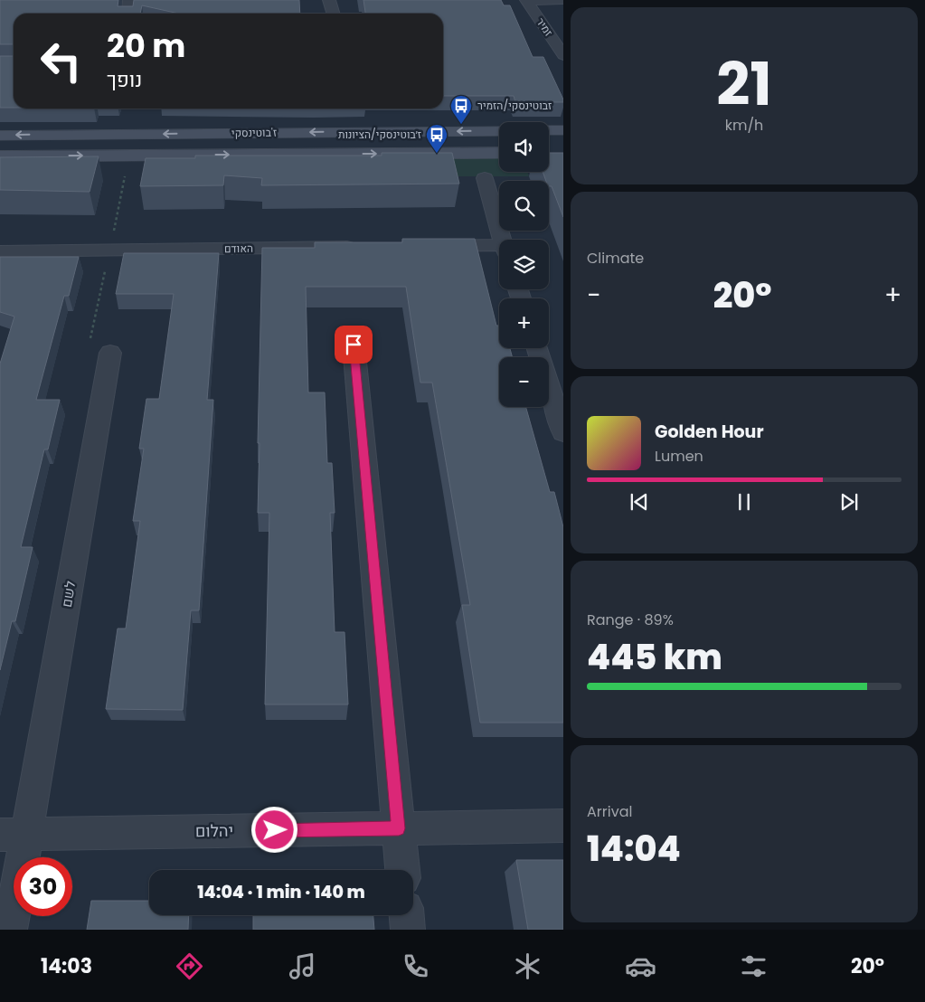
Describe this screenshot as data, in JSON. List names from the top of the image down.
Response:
{
  "streets": {
    "street": [
      "זמיר",
      "ז'בוטינסקי",
      "האודם",
      "לשם",
      "יהלום"
    ]
  },
  "crossings": [
    ["לשם", "יהלום"]
  ],
  "places": {
    "bus stop": ["זבוטינסקי/הזמיר", "ז׳בוטינסקי/הציונות"]
  },
  "page": {
    "tile": [
      ["21", "km/h"],
      "Climate",
      ["Range · 89%", "445 km"],
      ["Arrival", "14:04"]
    ],
    "turn": ["20 m", "נופך"],
    "map_buttons": ["+", "−"],
    "heat": ["−", "20°", "+"],
    "song": ["Golden Hour", "Lumen"],
    "limit": "30",
    "trip": "14:04 · 1 min · 140 m",
    "tabs": ["14:03", "20°"]
  }
}
